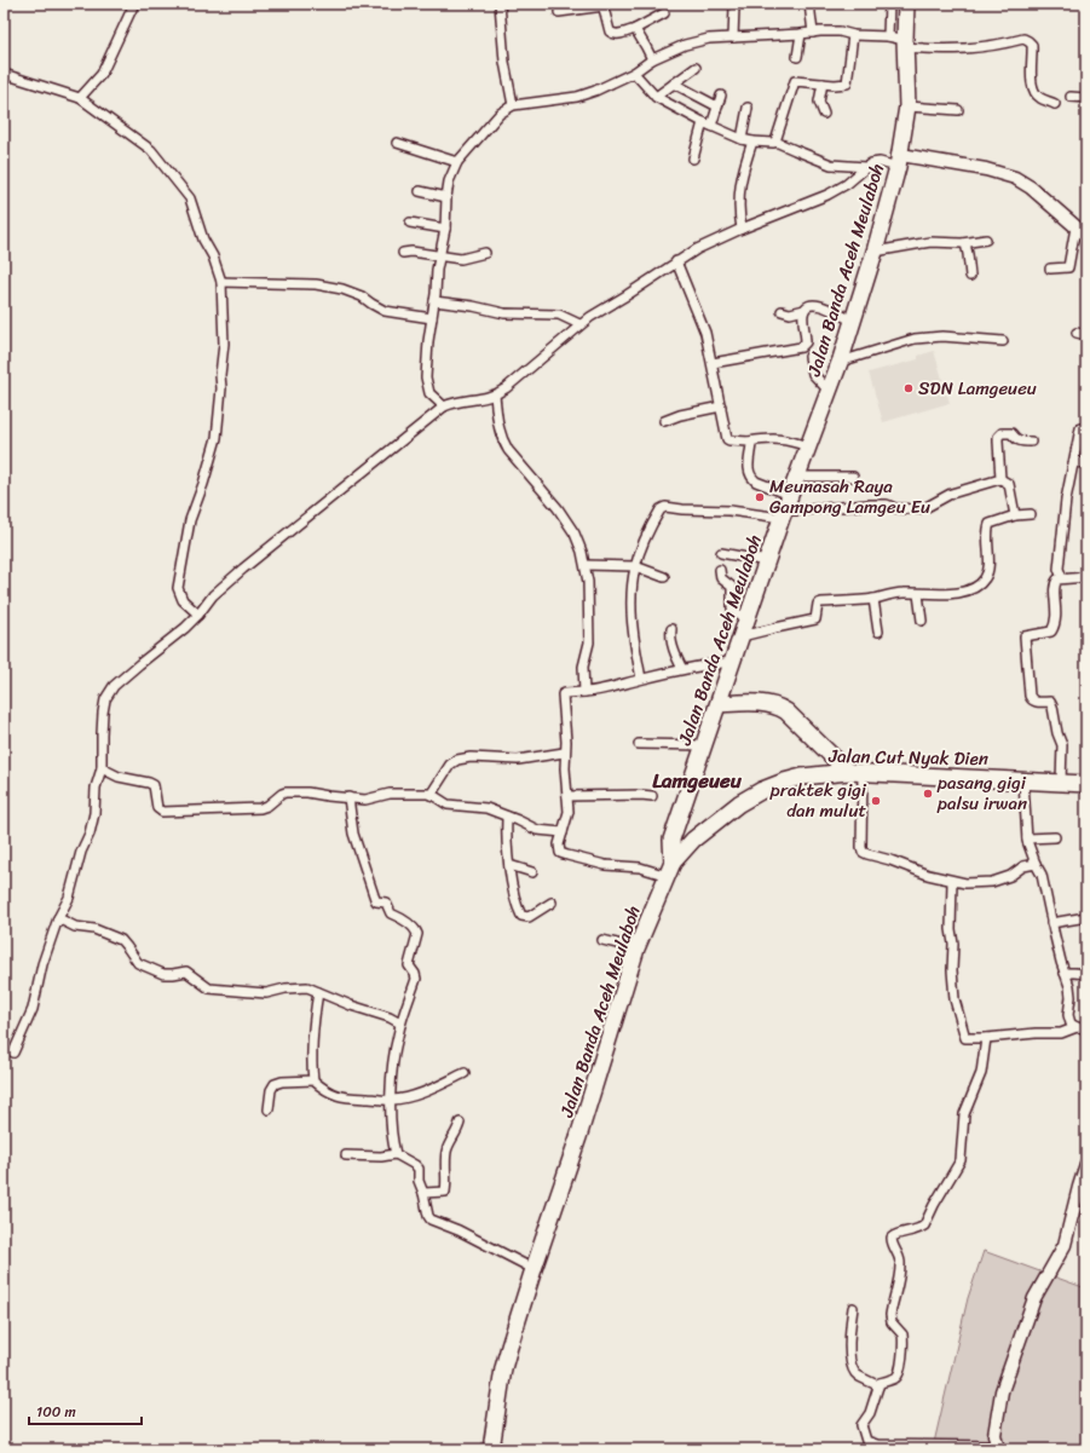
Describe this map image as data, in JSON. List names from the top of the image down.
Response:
{
  "streets": {
    "highway": ["Jalan Banda Aceh Meulaboh", "Jalan Cut Nyak Dien"]
  },
  "crossings": [
    ["Jalan Banda Aceh Meulaboh", "Jalan Cut Nyak Dien"]
  ],
  "districts": ["Lamgeueu"],
  "places": [
    "SDN Lamgeueu",
    "Meunasah Raya Gampong Lamgeu Eu",
    "pasang gigi palsu irwan",
    "praktek gigi dan mulut"
  ],
  "scale_bar": "100 m"
}
